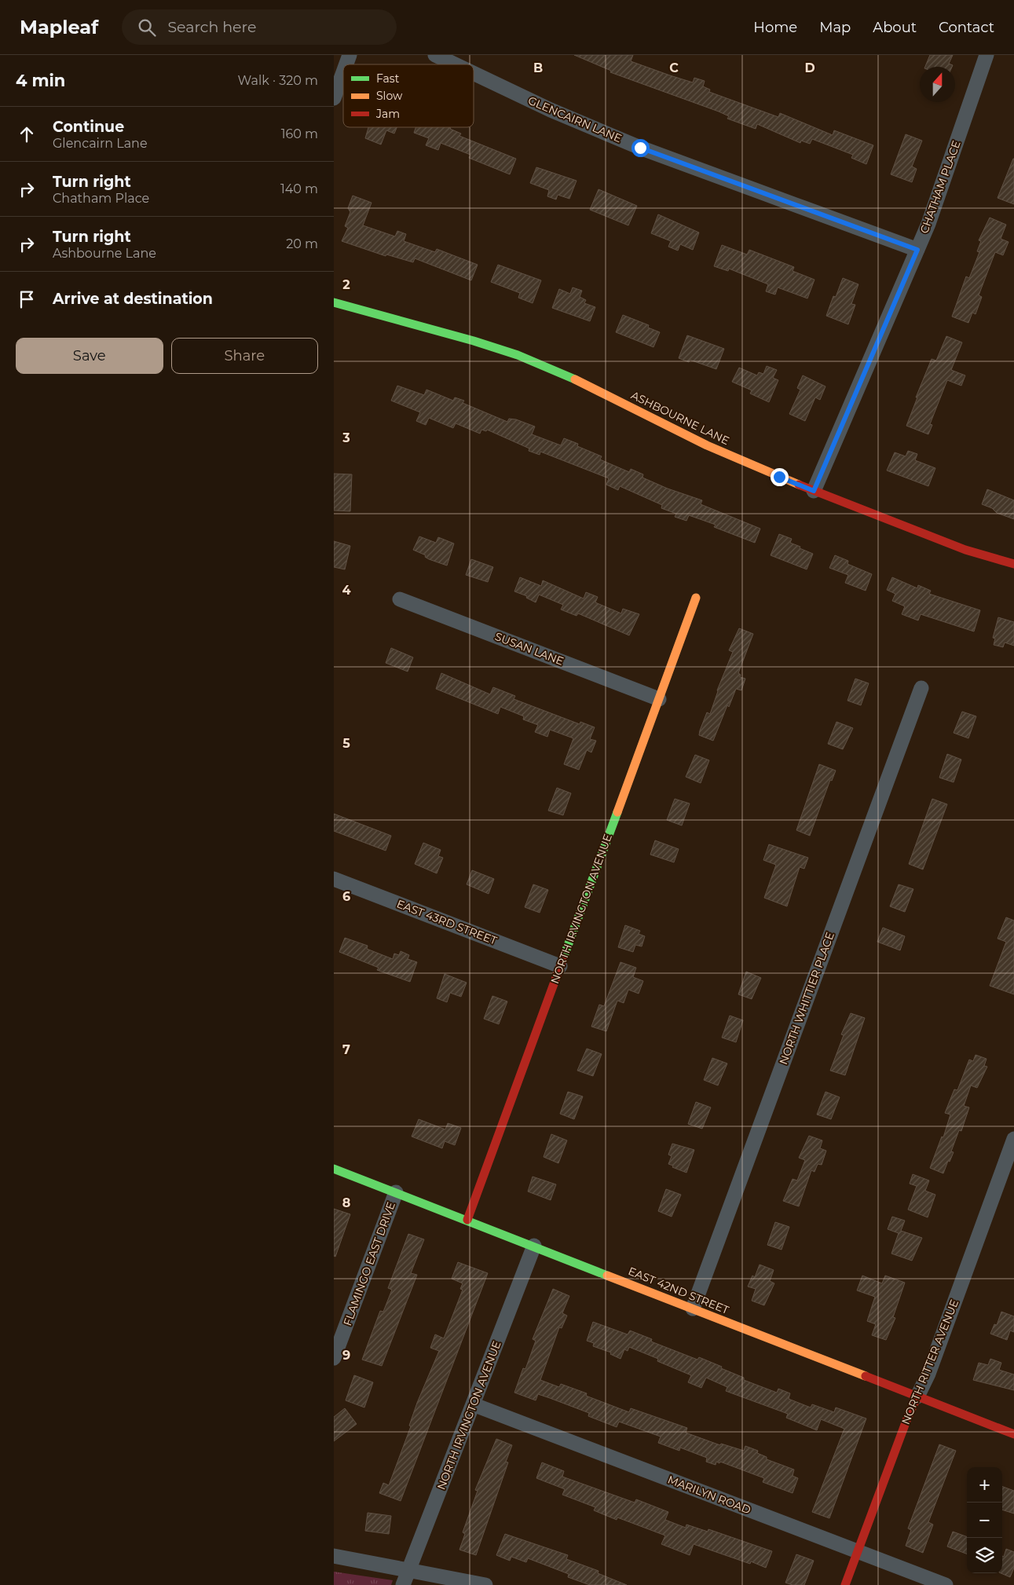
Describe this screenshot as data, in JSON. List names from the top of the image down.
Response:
{
  "streets": {
    "street": [
      "GLENCAIRN LANE",
      "CHATHAM PLACE",
      "ASHBOURNE LANE",
      "SUSAN LANE",
      "NORTH IRVINGTON AVENUE",
      "EAST 43RD STREET",
      "NORTH WHITTIER PLACE",
      "FLAMINGO EAST DRIVE",
      "EAST 42ND STREET",
      "NORTH RITTER AVENUE",
      "MARILYN ROAD"
    ]
  },
  "crossings": [
    ["GLENCAIRN LANE", "CHATHAM PLACE"],
    ["CHATHAM PLACE", "ASHBOURNE LANE"],
    ["SUSAN LANE", "NORTH IRVINGTON AVENUE"],
    ["NORTH IRVINGTON AVENUE", "EAST 43RD STREET"],
    ["NORTH IRVINGTON AVENUE", "EAST 42ND STREET"],
    ["NORTH IRVINGTON AVENUE", "MARILYN ROAD"],
    ["NORTH WHITTIER PLACE", "EAST 42ND STREET"],
    ["FLAMINGO EAST DRIVE", "EAST 42ND STREET"],
    ["EAST 42ND STREET", "NORTH RITTER AVENUE"],
    ["NORTH RITTER AVENUE", "MARILYN ROAD"]
  ],
  "legend": ["Fast", "Slow", "Jam"],
  "north": "top",
  "page": {
    "header": "Mapleaf",
    "search": "Search here",
    "nav": [
      "Home",
      "Map",
      "About",
      "Contact"
    ],
    "heading": ["4 min", "Walk · 320 m"],
    "list": [
      ["Continue", "Glencairn Lane", "160 m"],
      ["Turn right", "Chatham Place", "140 m"],
      ["Turn right", "Ashbourne Lane", "20 m"],
      "Arrive at destination"
    ],
    "buttons": ["Save", "Share"],
    "map_buttons": ["+", "−"]
  },
  "grid": {
    "columns": ["B", "C", "D"],
    "rows": [
      "2",
      "3",
      "4",
      "5",
      "6",
      "7",
      "8",
      "9"
    ]
  }
}
